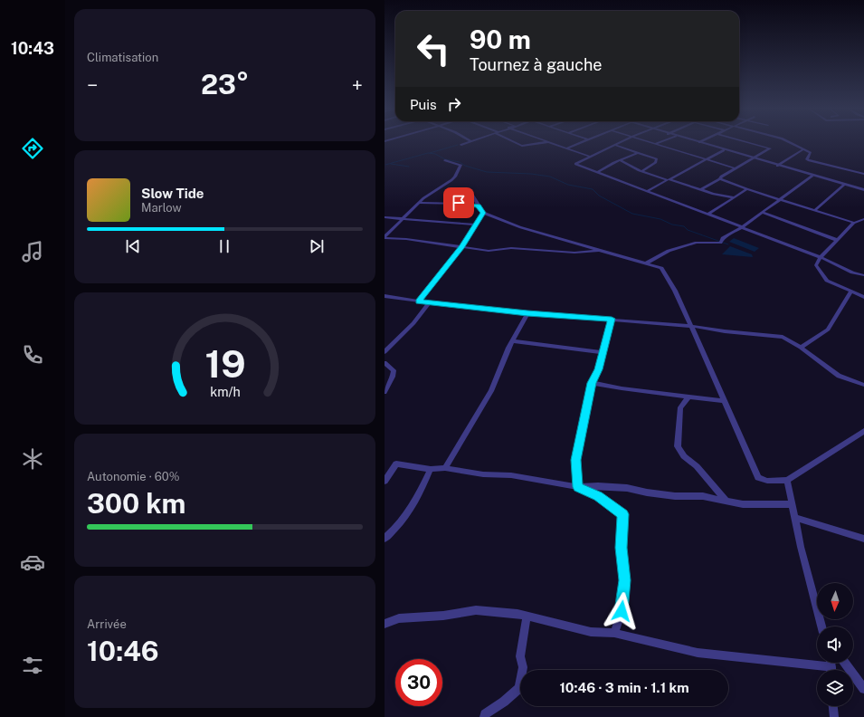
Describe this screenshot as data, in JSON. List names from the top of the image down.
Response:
{
  "north": "bottom",
  "page": {
    "tabs": "10:43",
    "tile": [
      "Climatisation",
      ["Autonomie · 60%", "300 km"],
      ["Arrivée", "10:46"]
    ],
    "turn": ["90 m", "Tournez à gauche"],
    "heat": ["−", "23°", "+"],
    "then": "Puis",
    "song": ["Slow Tide", "Marlow"],
    "limit": "30",
    "trip": "10:46 · 3 min · 1.1 km",
    "gauge": ["19", "km/h"]
  }
}
